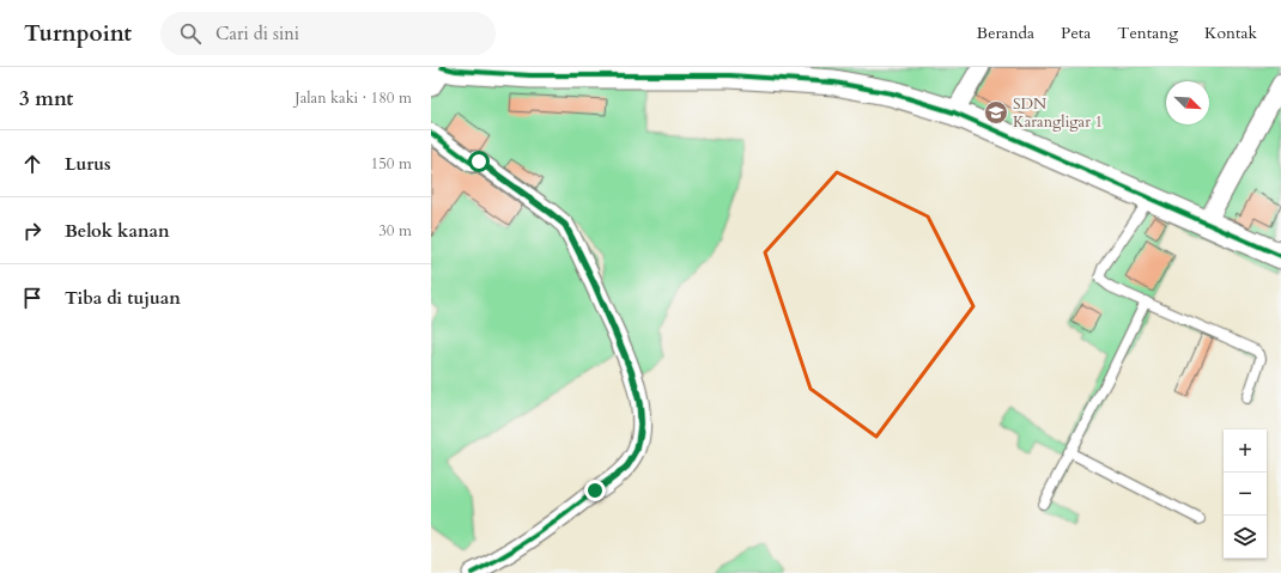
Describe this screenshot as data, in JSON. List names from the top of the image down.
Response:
{
  "places": {
    "school or university": ["SDN Karangligar 1"]
  },
  "north": "bottom right",
  "page": {
    "header": "Turnpoint",
    "search": "Cari di sini",
    "nav": [
      "Beranda",
      "Peta",
      "Tentang",
      "Kontak"
    ],
    "heading": ["3 mnt", "Jalan kaki · 180 m"],
    "list": [
      ["Lurus", "150 m"],
      ["Belok kanan", "30 m"],
      "Tiba di tujuan"
    ],
    "map_buttons": ["+", "−"]
  }
}
